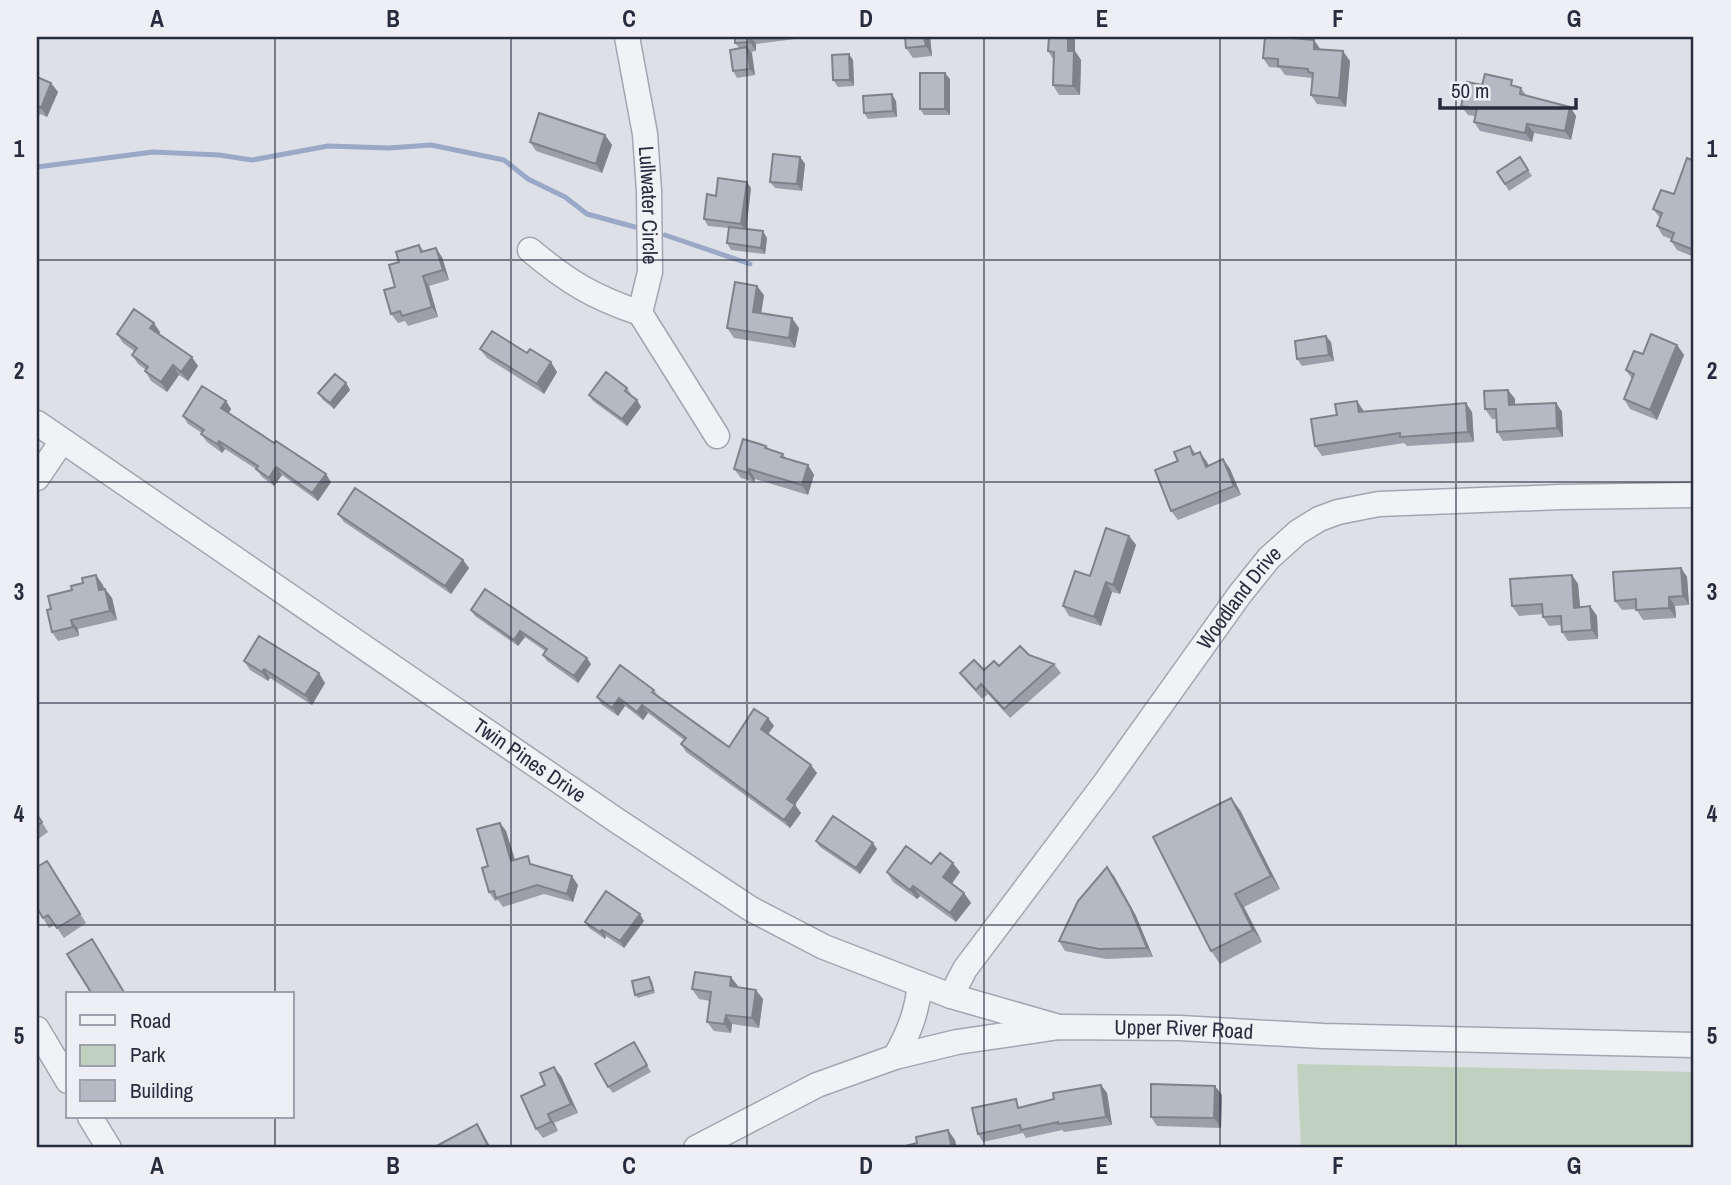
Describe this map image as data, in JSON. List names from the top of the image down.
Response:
{
  "streets": {
    "street": [
      "Lullwater Circle",
      "Woodland Drive",
      "Twin Pines Drive",
      "Upper River Road"
    ]
  },
  "crossings": [
    ["Woodland Drive", "Twin Pines Drive"],
    ["Twin Pines Drive", "Upper River Road"]
  ],
  "legend": ["Road", "Park", "Building"],
  "scale_bar": "50 m",
  "grid": {
    "columns": [
      "A",
      "B",
      "C",
      "D",
      "E",
      "F",
      "G"
    ],
    "rows": [
      "1",
      "2",
      "3",
      "4",
      "5"
    ]
  }
}
